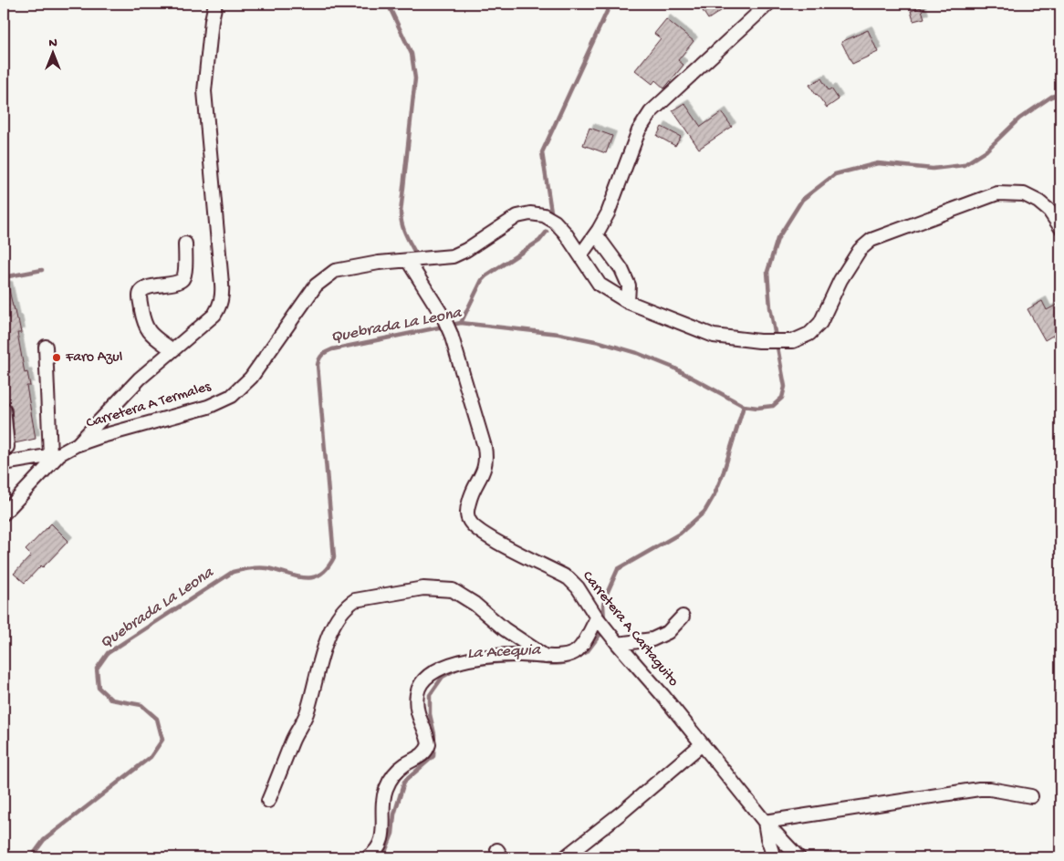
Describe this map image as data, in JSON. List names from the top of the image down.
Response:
{
  "streets": {
    "street": ["Carretera A Termales", "Carretera A Cartaguito"]
  },
  "crossings": [
    ["Carretera A Termales", "Carretera A Cartaguito"]
  ],
  "water": ["Quebrada La Leona", "La Acequia"],
  "places": ["Faro Azul"],
  "north": "top"
}
